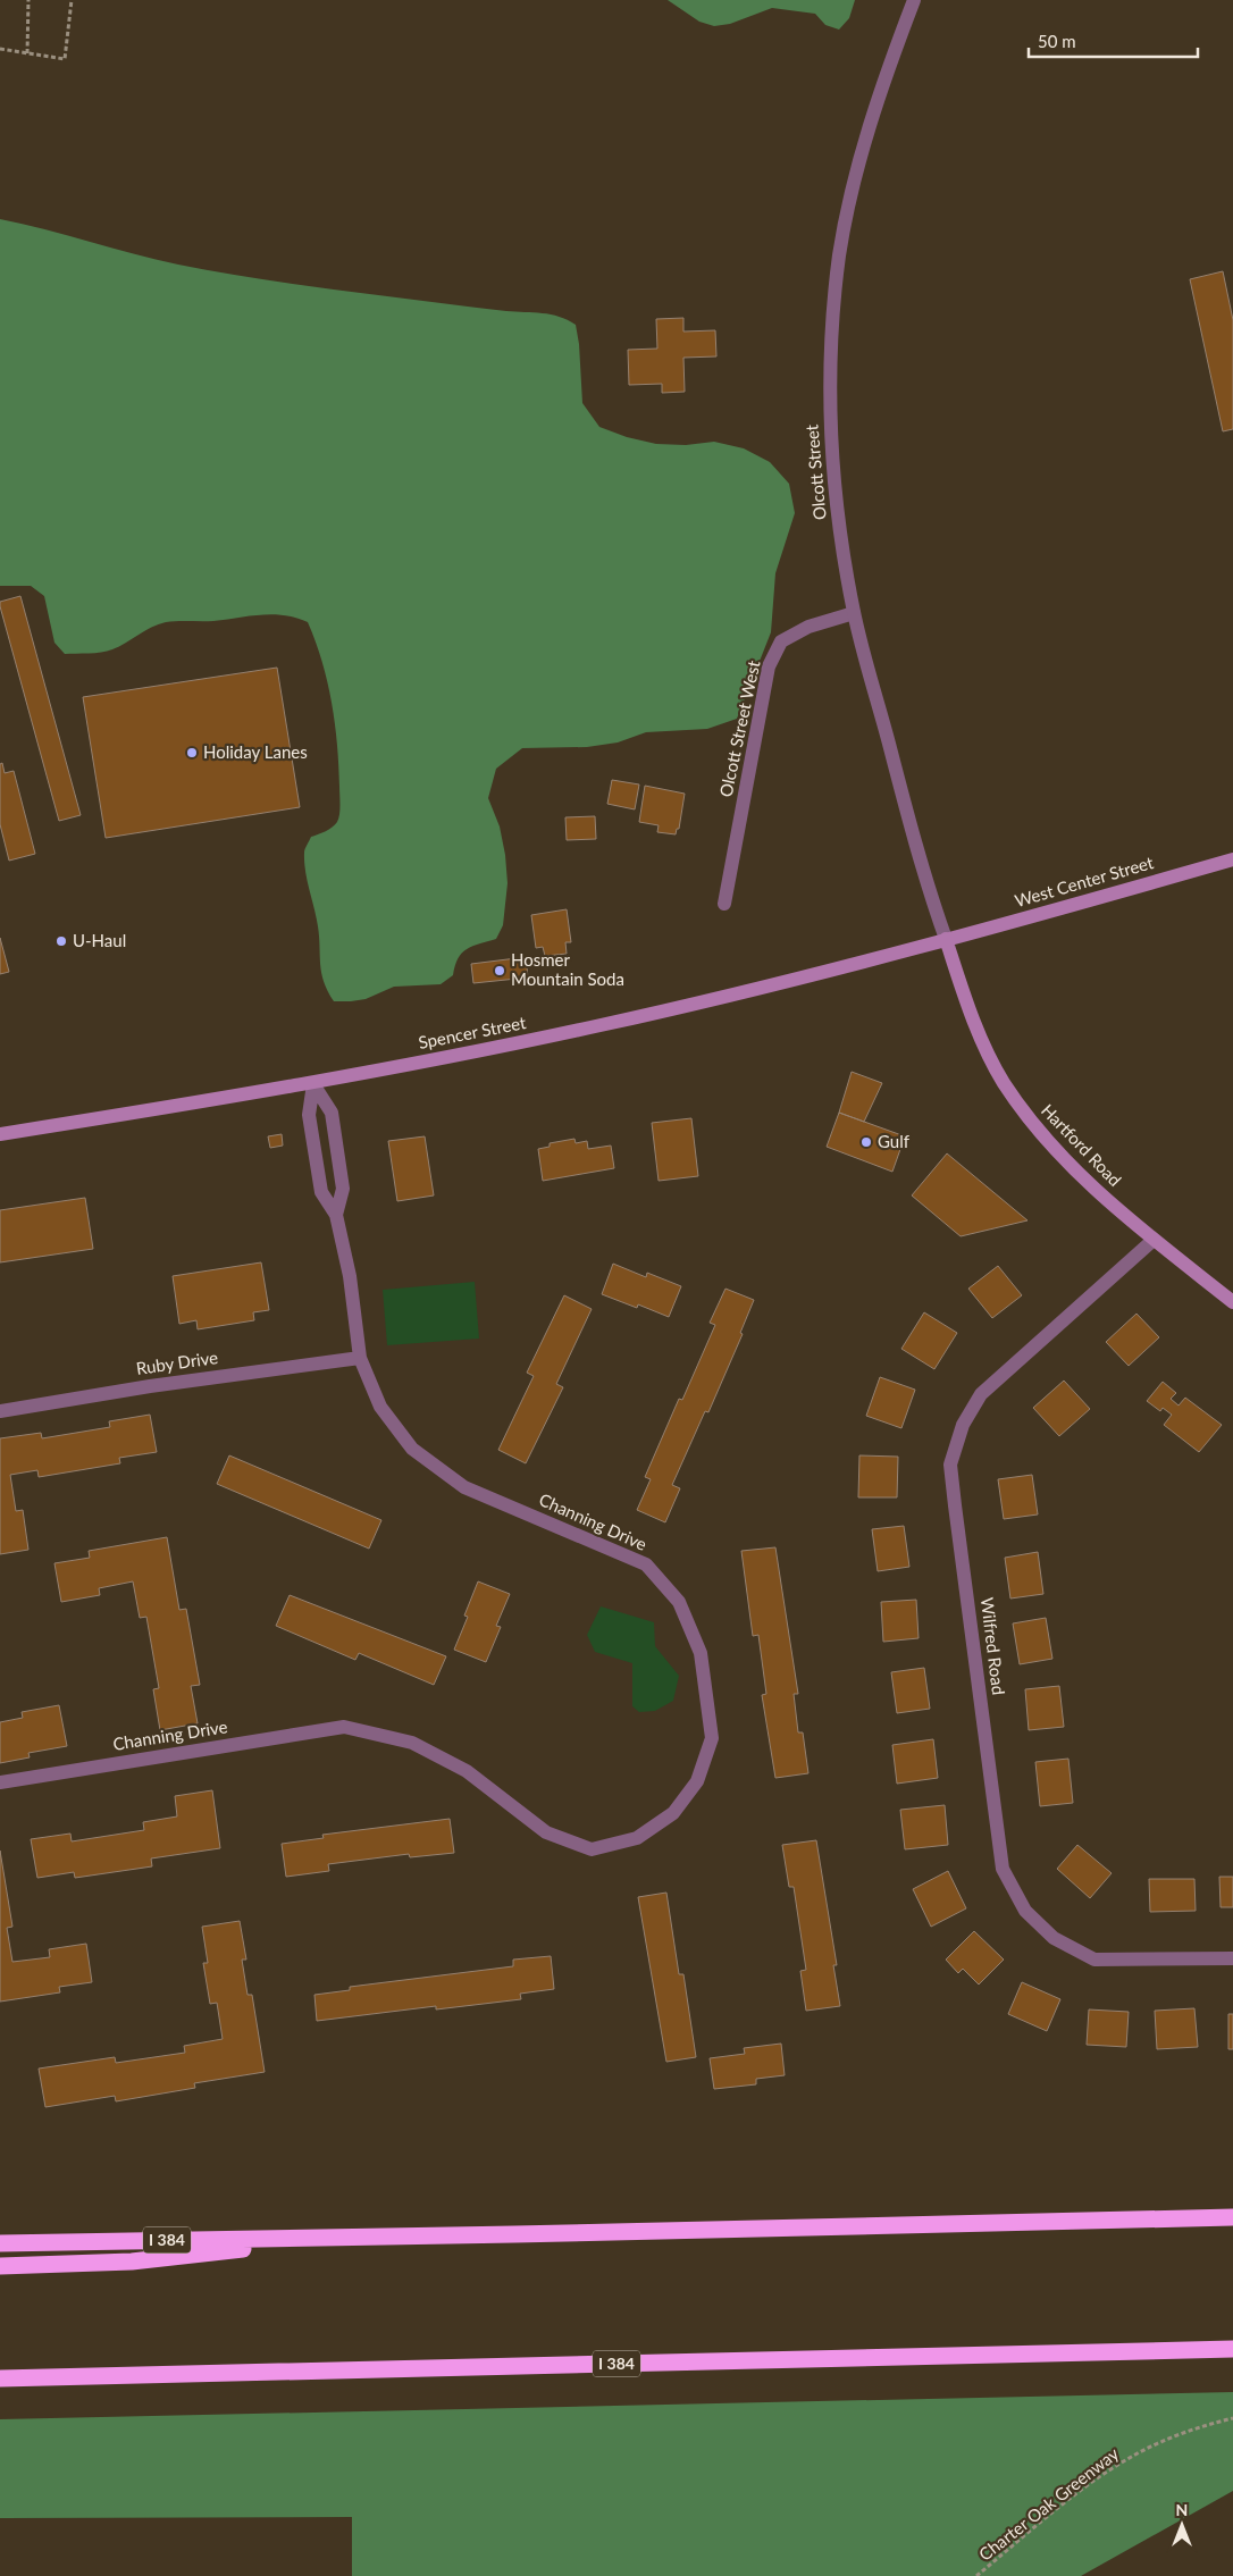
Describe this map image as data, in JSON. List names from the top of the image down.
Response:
{
  "streets": {
    "highway": ["I 384"],
    "main road": ["West Center Street", "Spencer Street", "Hartford Road"],
    "street": [
      "Olcott Street",
      "Olcott Street West",
      "Ruby Drive",
      "Channing Drive",
      "Wilfred Road"
    ],
    "path": ["Charter Oak Greenway"]
  },
  "crossings": [
    ["Olcott Street", "Olcott Street West"],
    ["Olcott Street", "West Center Street"],
    ["Olcott Street", "Spencer Street"],
    ["Olcott Street", "Hartford Road"],
    ["West Center Street", "Spencer Street"],
    ["West Center Street", "Hartford Road"],
    ["Spencer Street", "Hartford Road"],
    ["Spencer Street", "Channing Drive"],
    ["Hartford Road", "Wilfred Road"],
    ["Ruby Drive", "Channing Drive"]
  ],
  "places": [
    "Holiday Lanes",
    "U-Haul",
    "Hosmer Mountain Soda",
    "Gulf"
  ],
  "scale_bar": "50 m",
  "north": "top"
}
